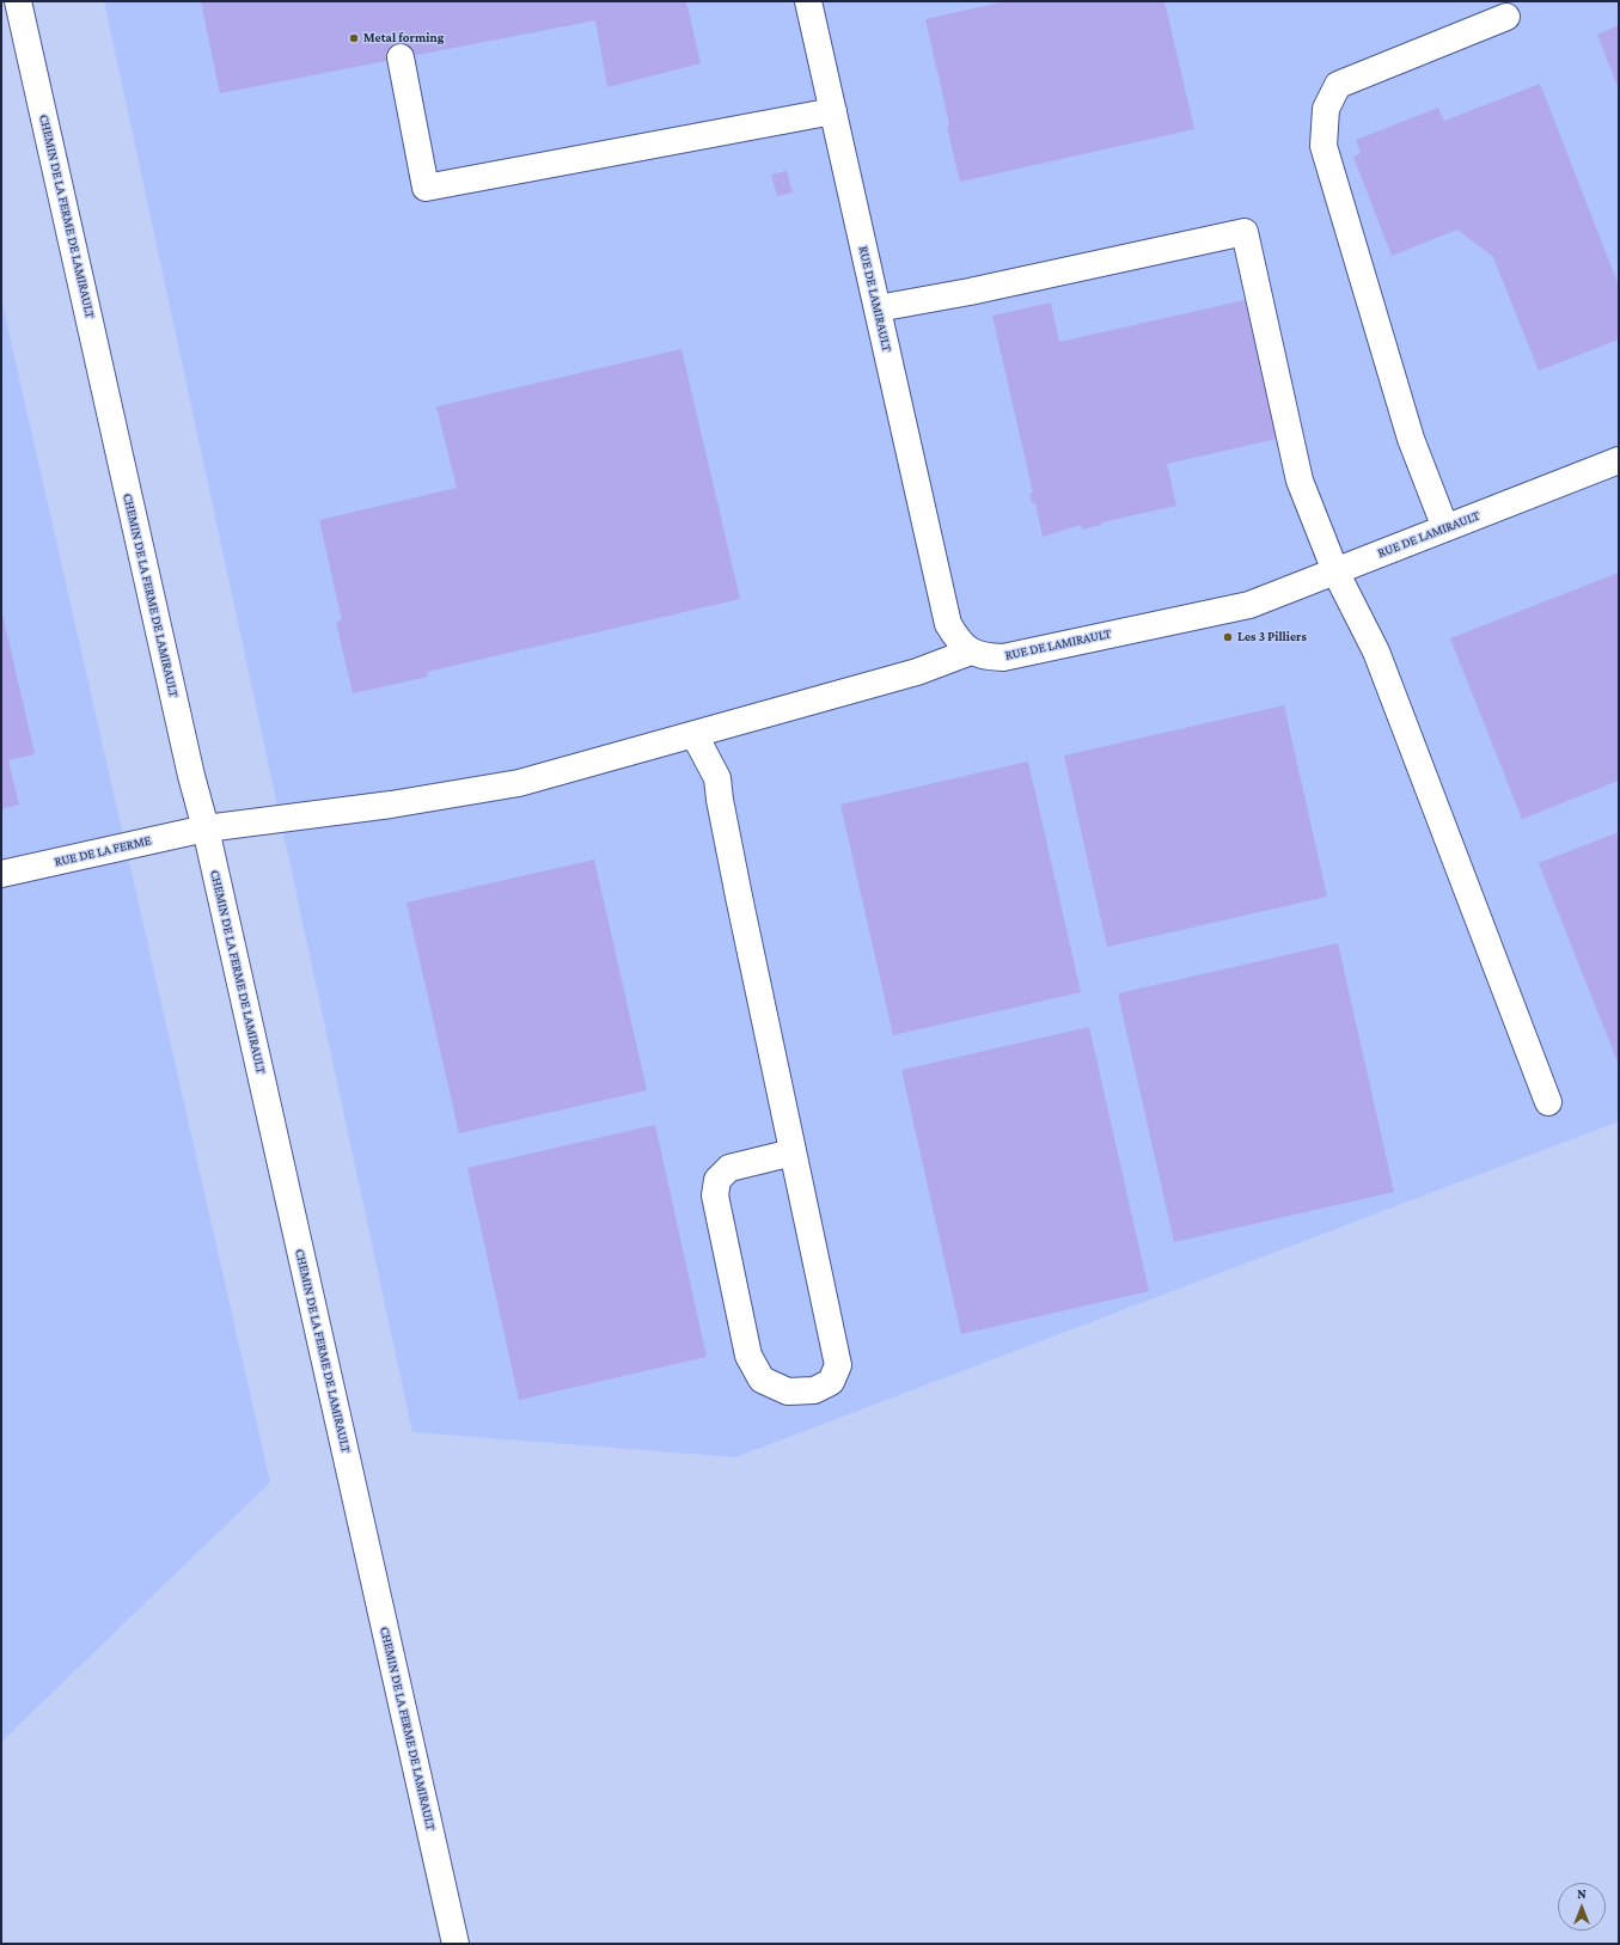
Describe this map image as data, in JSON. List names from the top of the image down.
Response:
{
  "streets": {
    "street": ["CHEMIN DE LA FERME DE LAMIRAULT", "RUE DE LAMIRAULT", "RUE DE LA FERME"]
  },
  "crossings": [
    ["CHEMIN DE LA FERME DE LAMIRAULT", "RUE DE LA FERME"],
    ["RUE DE LAMIRAULT", "RUE DE LA FERME"]
  ],
  "places": ["Metal forming", "Les 3 Pilliers"],
  "north": "top"
}
